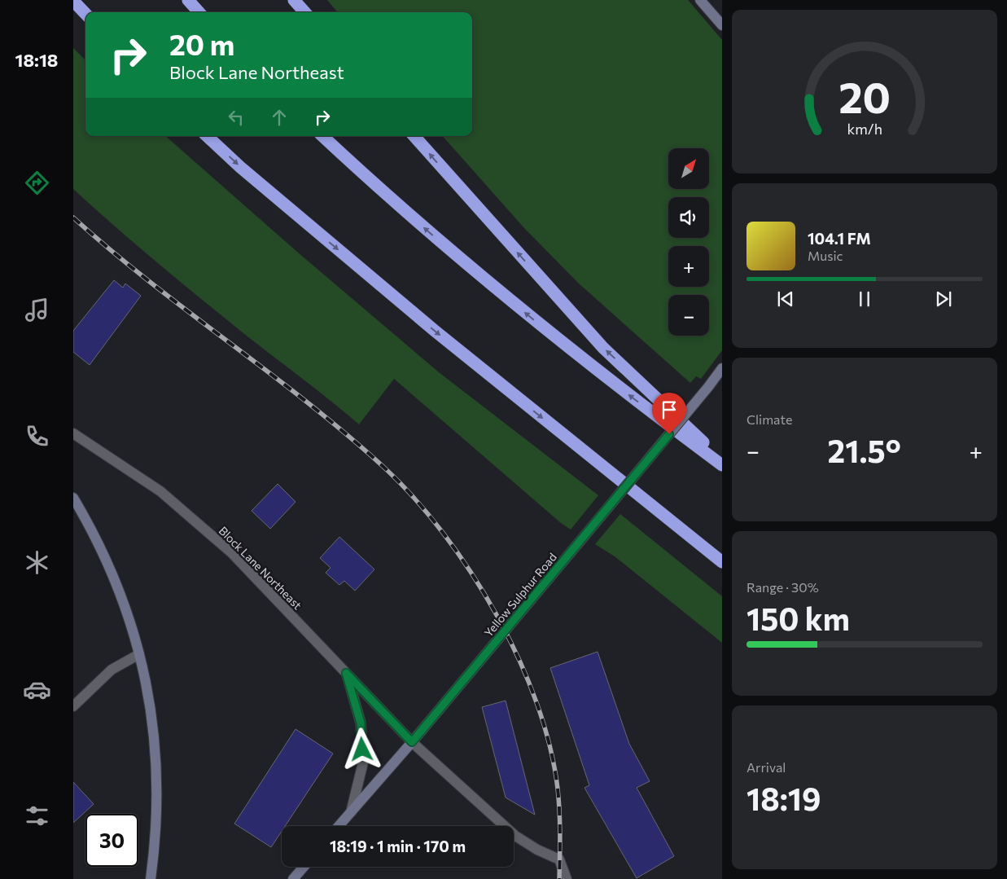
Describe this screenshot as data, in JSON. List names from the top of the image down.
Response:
{
  "streets": {
    "street": ["Block Lane Northeast", "Yellow Sulphur Road"]
  },
  "crossings": [
    ["Block Lane Northeast", "Yellow Sulphur Road"]
  ],
  "north": "top right",
  "page": {
    "tabs": "18:18",
    "turn": ["20 m", "Block Lane Northeast"],
    "map_buttons": ["+", "−"],
    "song": ["104.1 FM", "Music"],
    "tile": [
      "Climate",
      ["Range · 30%", "150 km"],
      ["Arrival", "18:19"]
    ],
    "heat": ["−", "21.5°", "+"],
    "limit": "30",
    "trip": "18:19 · 1 min · 170 m",
    "gauge": ["20", "km/h"]
  }
}
